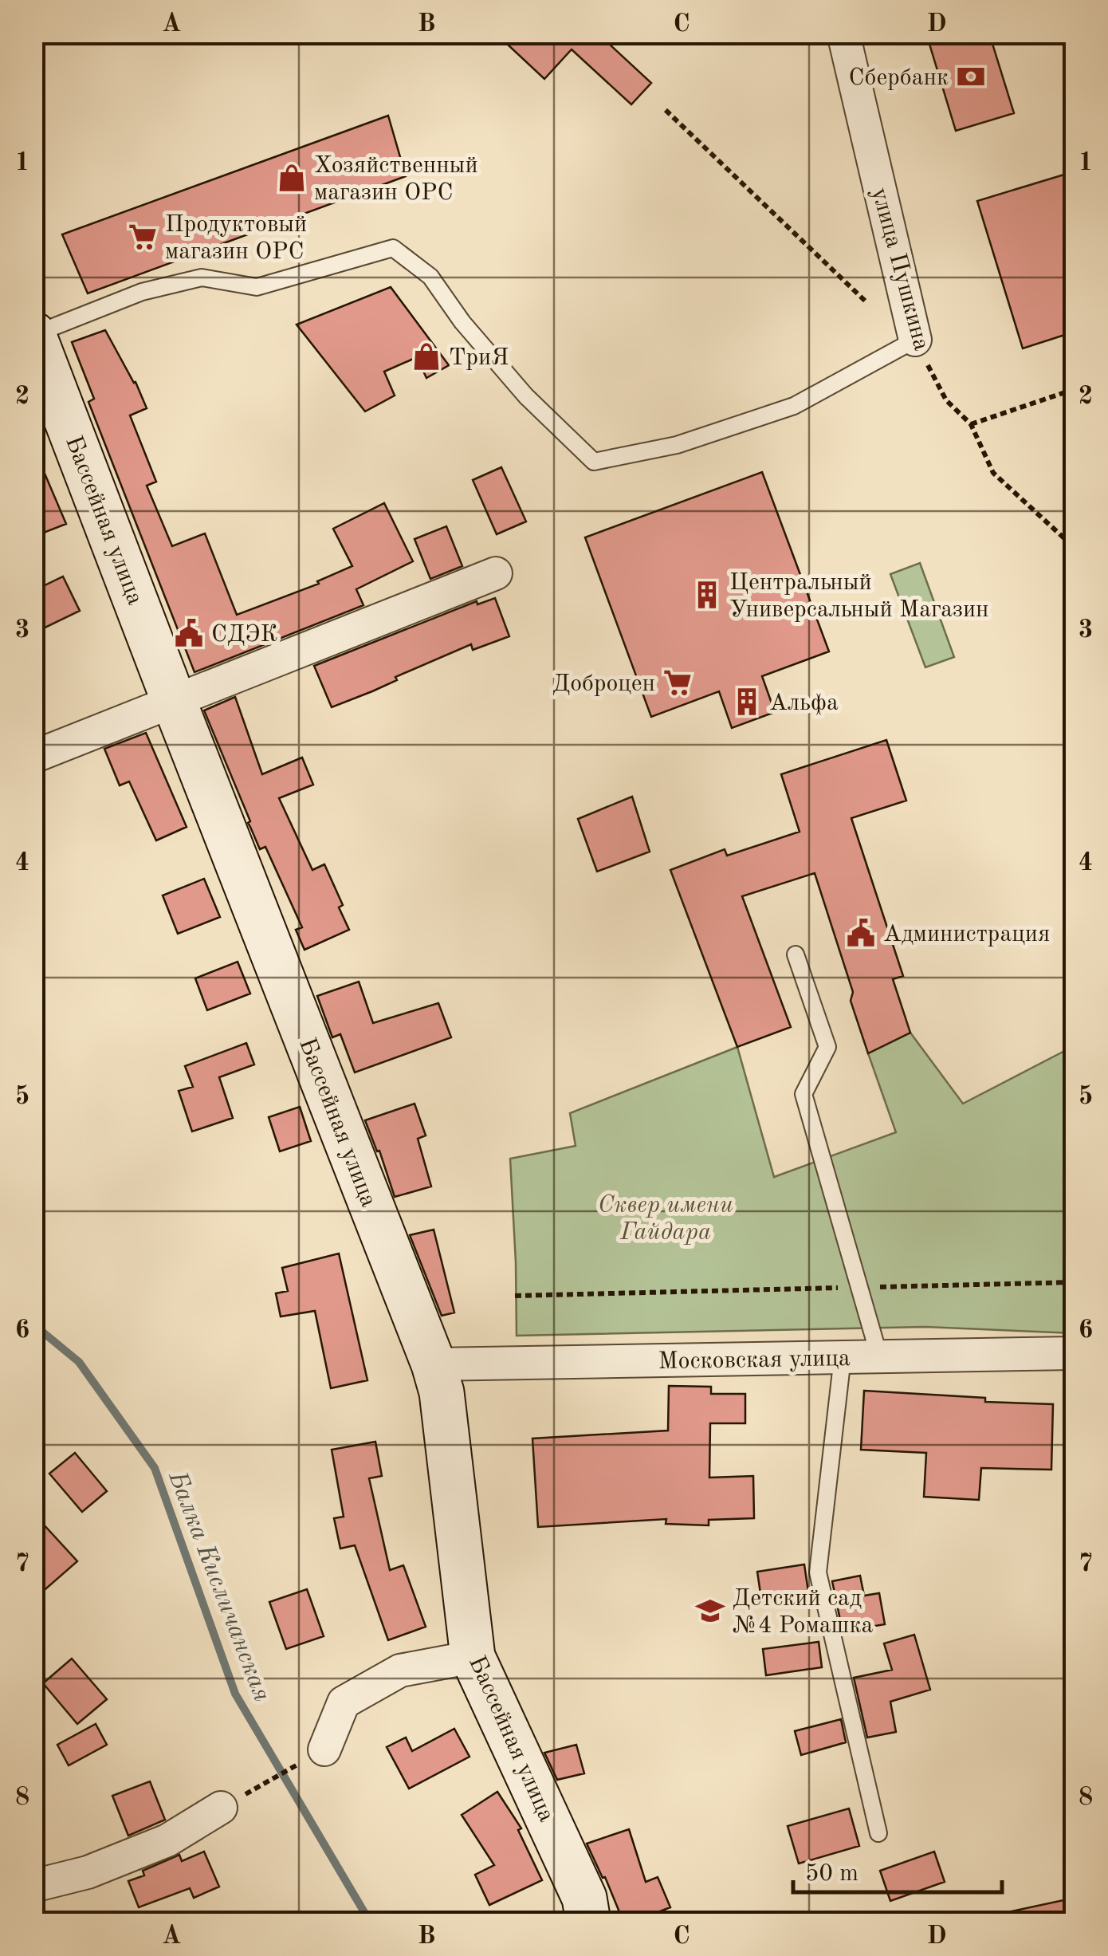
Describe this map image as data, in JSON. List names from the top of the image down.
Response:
{
  "streets": {
    "street": ["улица Пушкина", "Бассейная улица", "Московская улица"]
  },
  "crossings": [
    ["Бассейная улица", "Московская улица"]
  ],
  "water": ["Балка Кисличанская"],
  "parks": ["Сквер имени Гайдара"],
  "places": {
    "bank": ["Сбербанк"],
    "shop": ["Хозяйственный магазин ОРС", "ТриЯ"],
    "supermarket": ["Продуктовый магазин ОРС", "Доброцен"],
    "building": ["Центральный Универсальный Магазин", "Альфа"],
    "public building": ["СДЭК", "Администрация"],
    "school or university": ["Детский сад №4 Ромашка"]
  },
  "scale_bar": "50 m",
  "grid": {
    "columns": [
      "A",
      "B",
      "C",
      "D"
    ],
    "rows": [
      "1",
      "2",
      "3",
      "4",
      "5",
      "6",
      "7",
      "8"
    ]
  }
}
